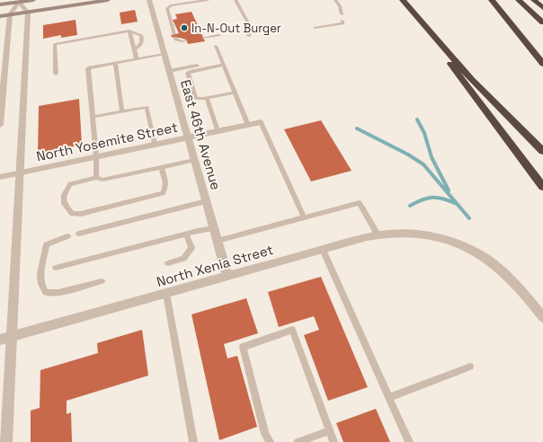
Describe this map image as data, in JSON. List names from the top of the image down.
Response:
{
  "streets": {
    "street": ["East 46th Avenue", "North Yosemite Street", "North Xenia Street"]
  },
  "crossings": [
    ["East 46th Avenue", "North Yosemite Street"],
    ["East 46th Avenue", "North Xenia Street"]
  ],
  "places": ["In-N-Out Burger"]
}
